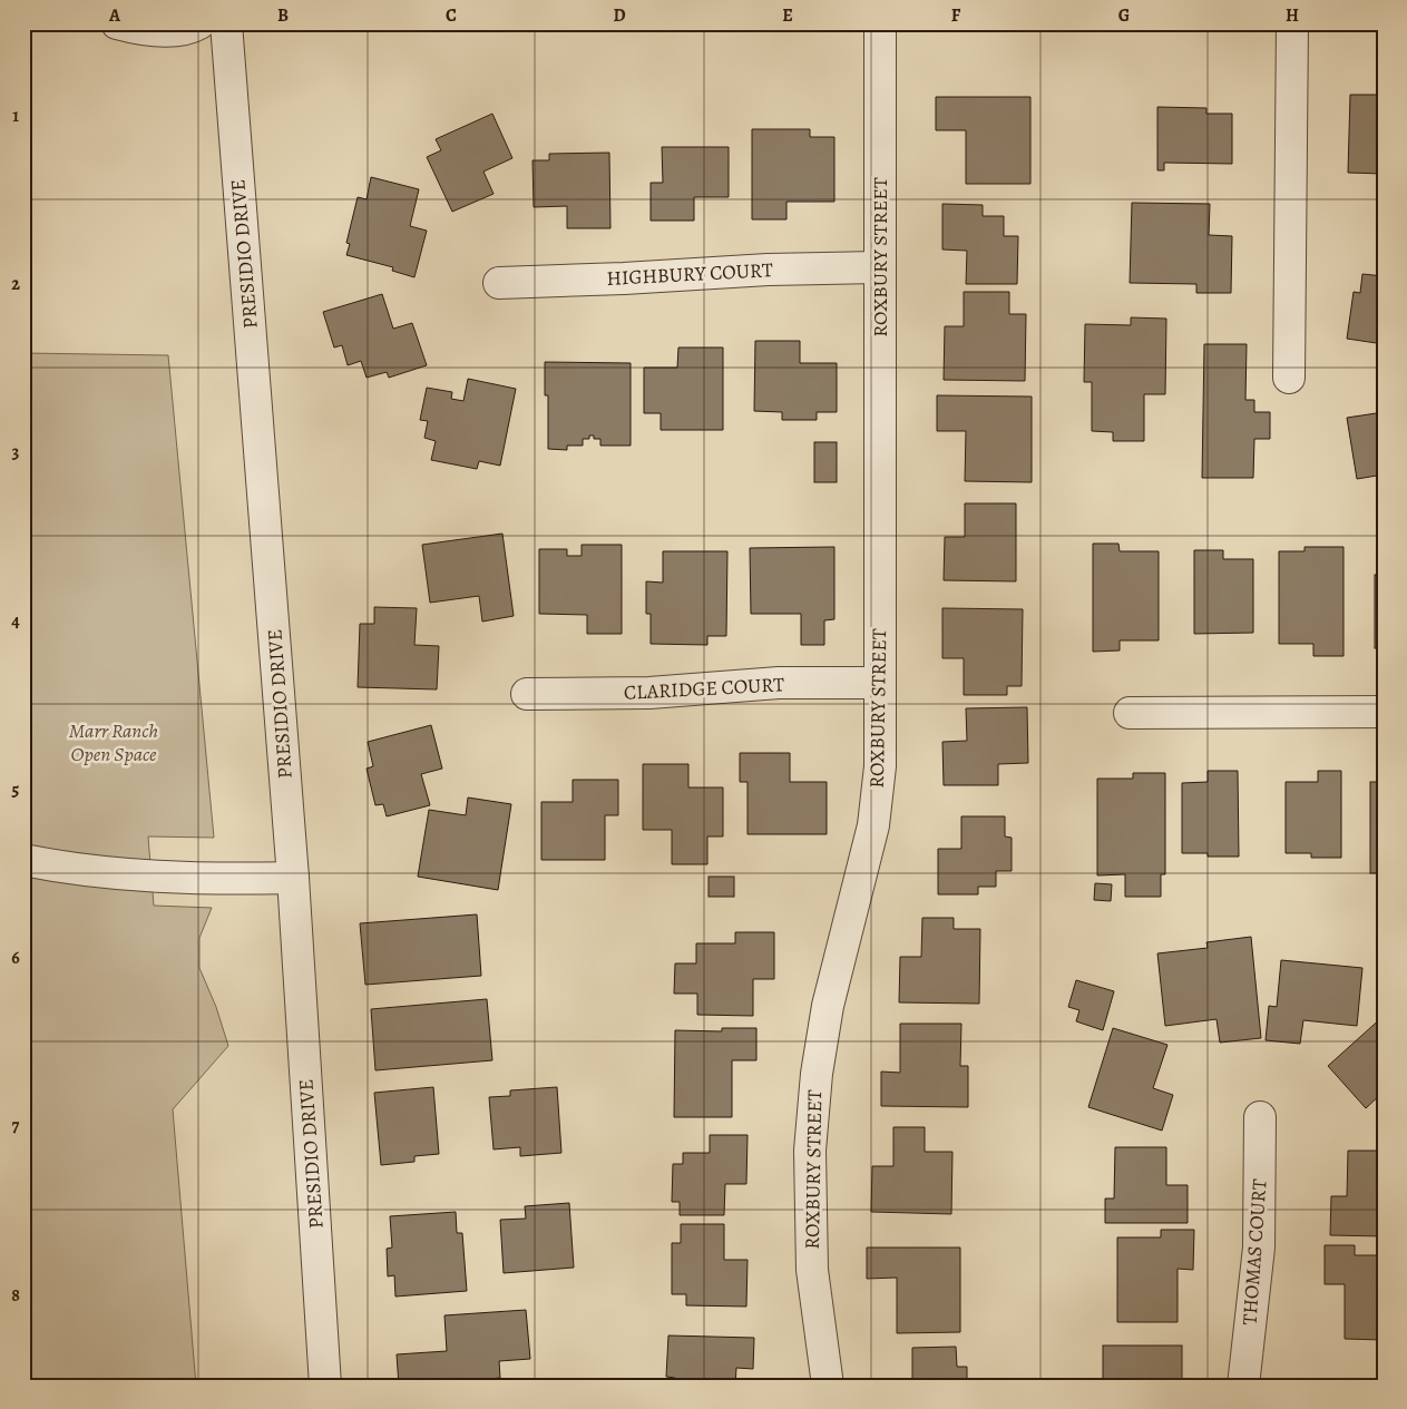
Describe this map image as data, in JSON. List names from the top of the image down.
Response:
{
  "streets": {
    "street": [
      "PRESIDIO DRIVE",
      "ROXBURY STREET",
      "HIGHBURY COURT",
      "CLARIDGE COURT",
      "THOMAS COURT"
    ]
  },
  "crossings": [
    ["ROXBURY STREET", "HIGHBURY COURT"],
    ["ROXBURY STREET", "CLARIDGE COURT"]
  ],
  "parks": ["Marr Ranch Open Space"],
  "grid": {
    "columns": [
      "A",
      "B",
      "C",
      "D",
      "E",
      "F",
      "G",
      "H"
    ],
    "rows": [
      "1",
      "2",
      "3",
      "4",
      "5",
      "6",
      "7",
      "8"
    ]
  }
}
